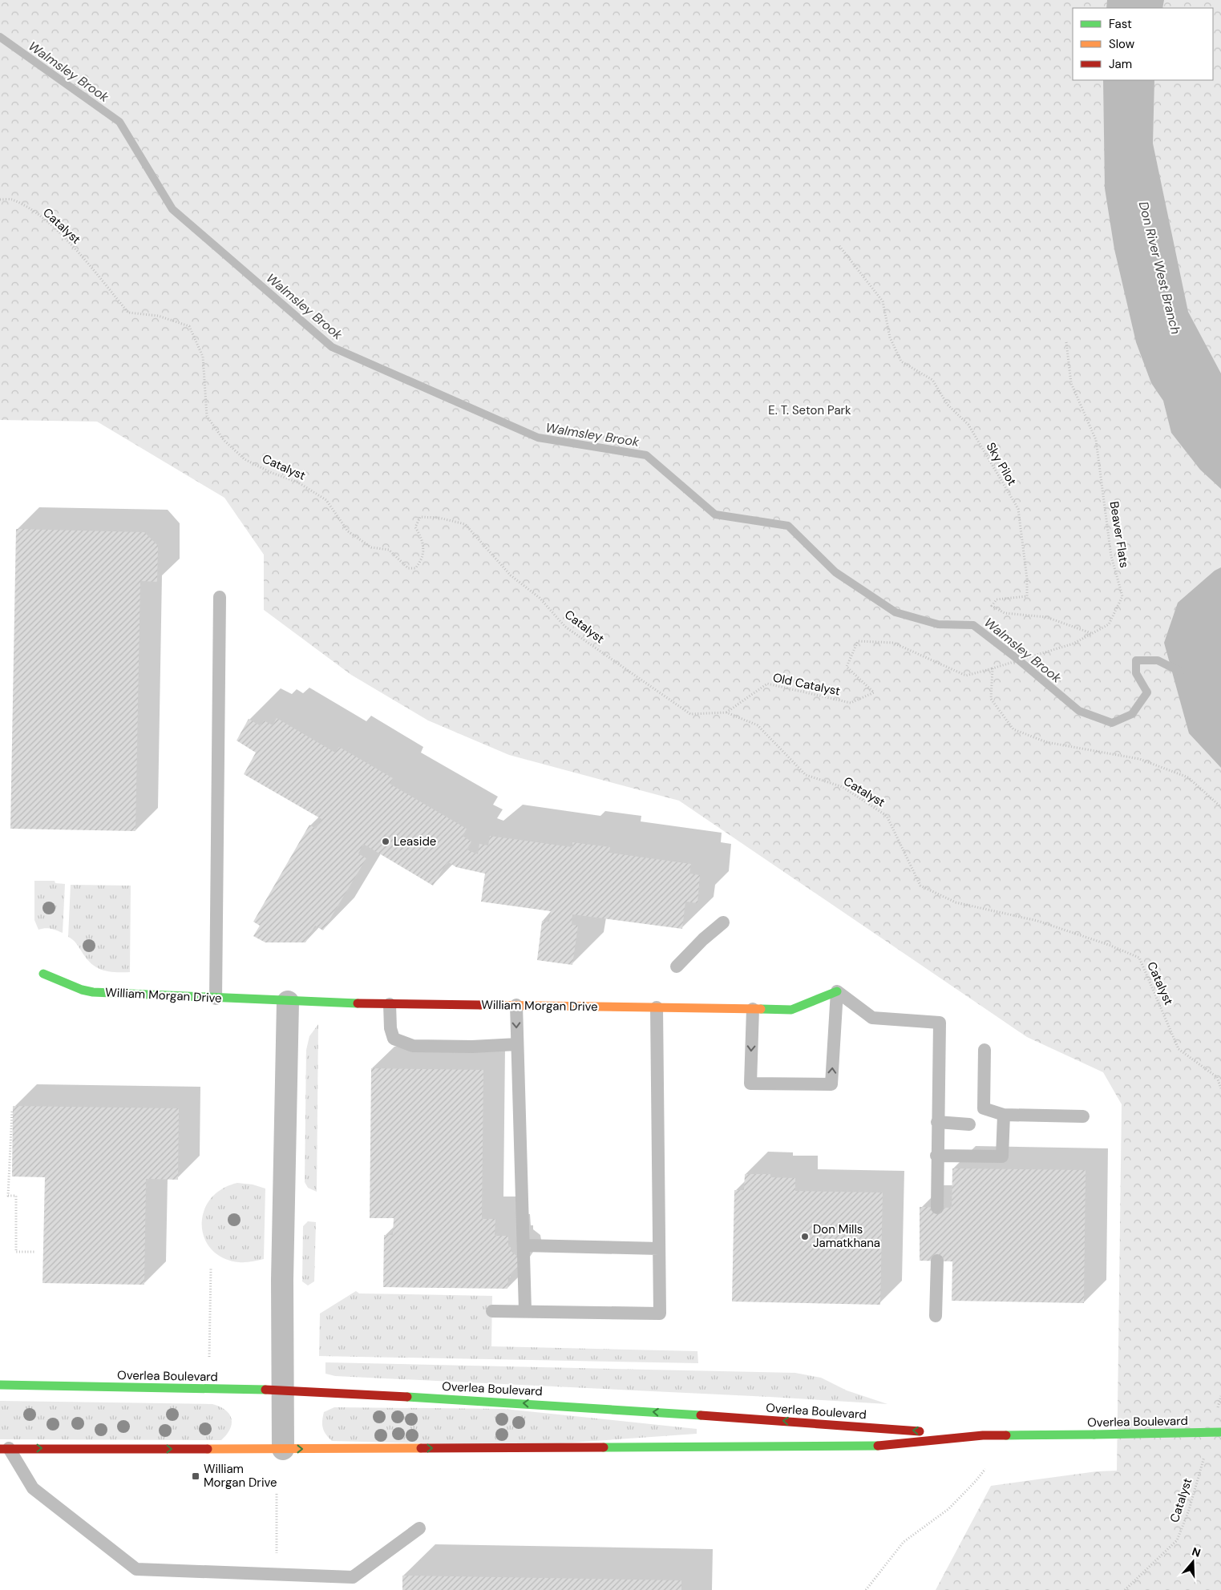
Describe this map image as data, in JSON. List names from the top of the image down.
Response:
{
  "streets": {
    "main road": ["William Morgan Drive", "Overlea Boulevard"],
    "path": [
      "Catalyst",
      "Sky Pilot",
      "Beaver Flats",
      "Old Catalyst"
    ]
  },
  "crossings": [
    ["Catalyst", "Old Catalyst"],
    ["Sky Pilot", "Beaver Flats"],
    ["Beaver Flats", "Old Catalyst"]
  ],
  "water": ["Walmsley Brook", "Don River West Branch"],
  "parks": ["E. T. Seton Park"],
  "places": {
    "other": ["Leaside", "Don Mills Jamatkhana"],
    "transit": ["William Morgan Drive"]
  },
  "legend": ["Fast", "Slow", "Jam"],
  "north": "top"
}
